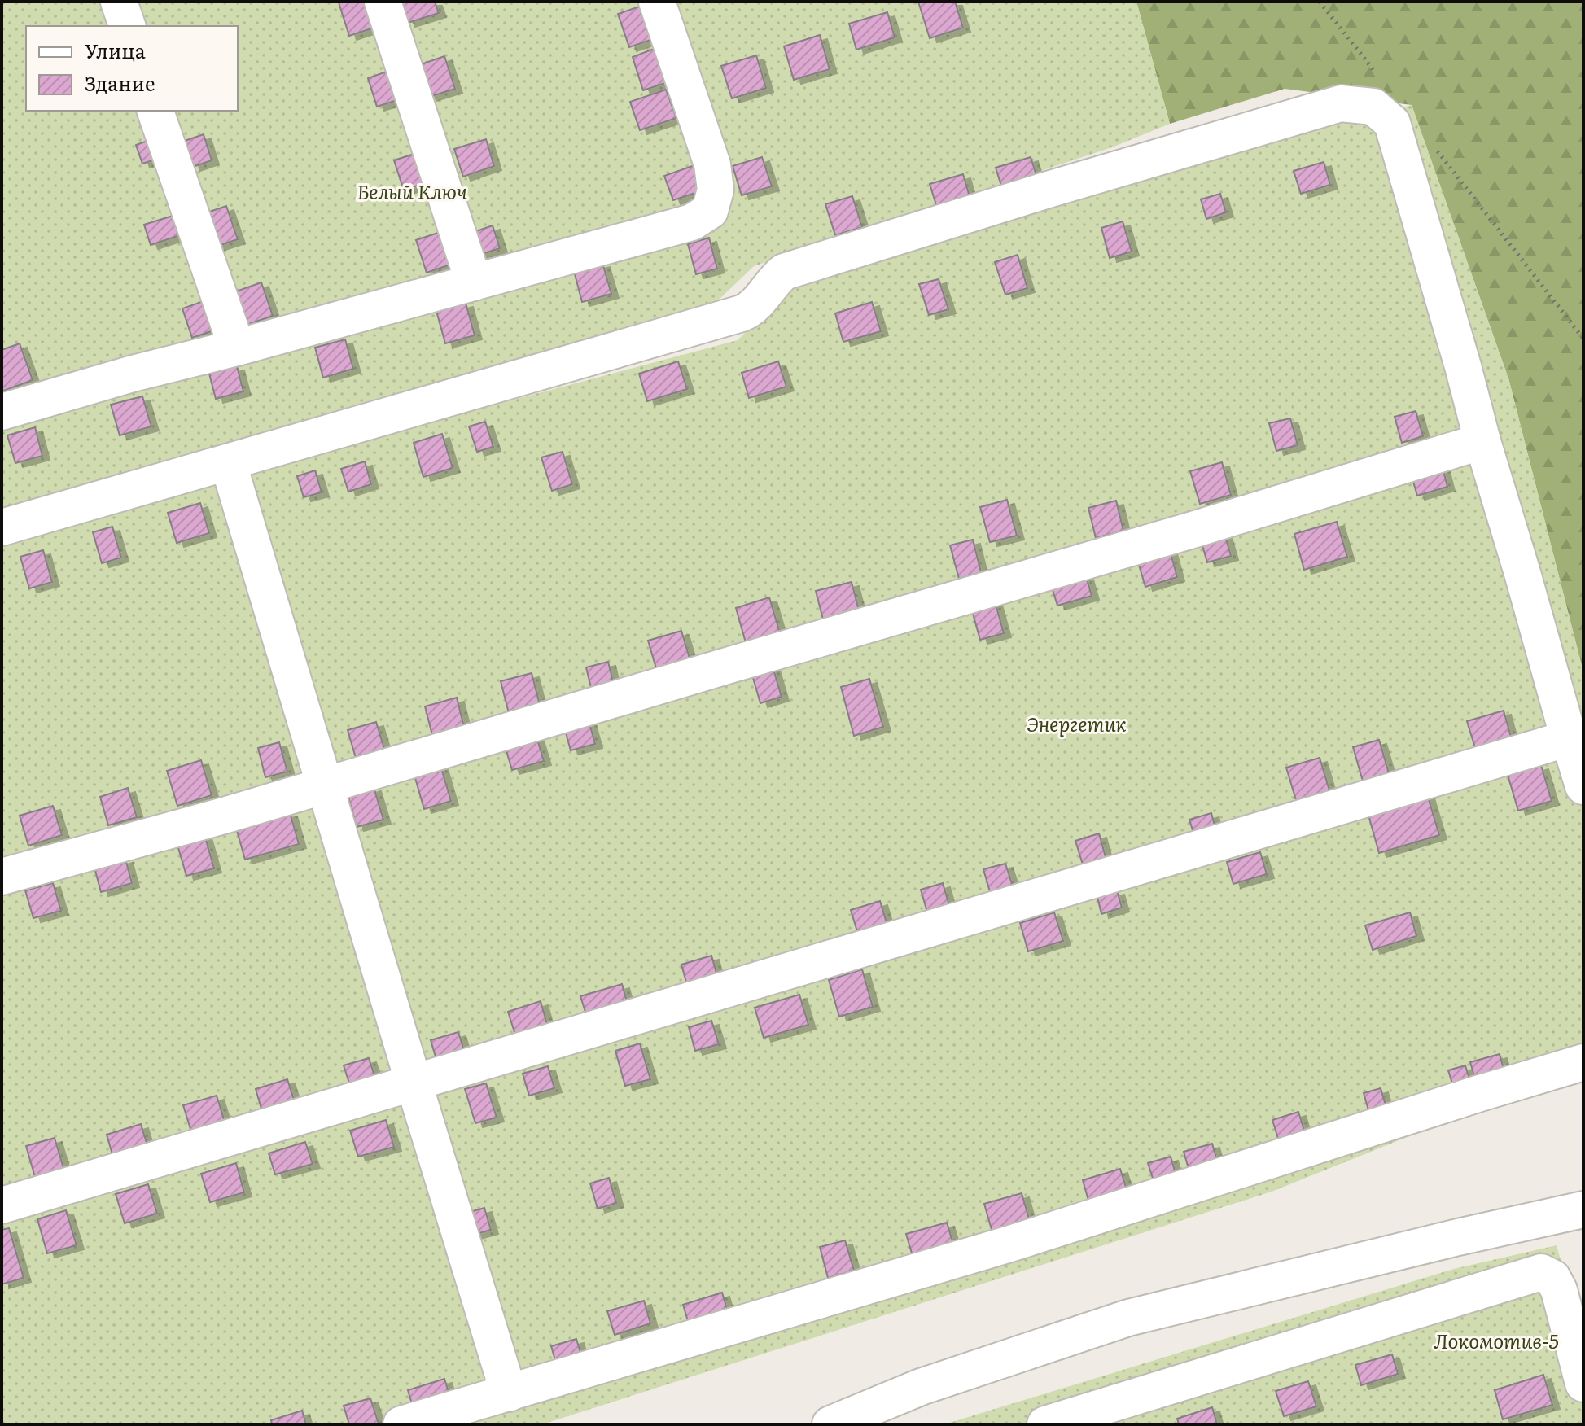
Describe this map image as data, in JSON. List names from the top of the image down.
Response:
{
  "parks": ["Белый Ключ", "Энергетик", "Локомотив-5"],
  "legend": ["Улица", "Здание"]
}
